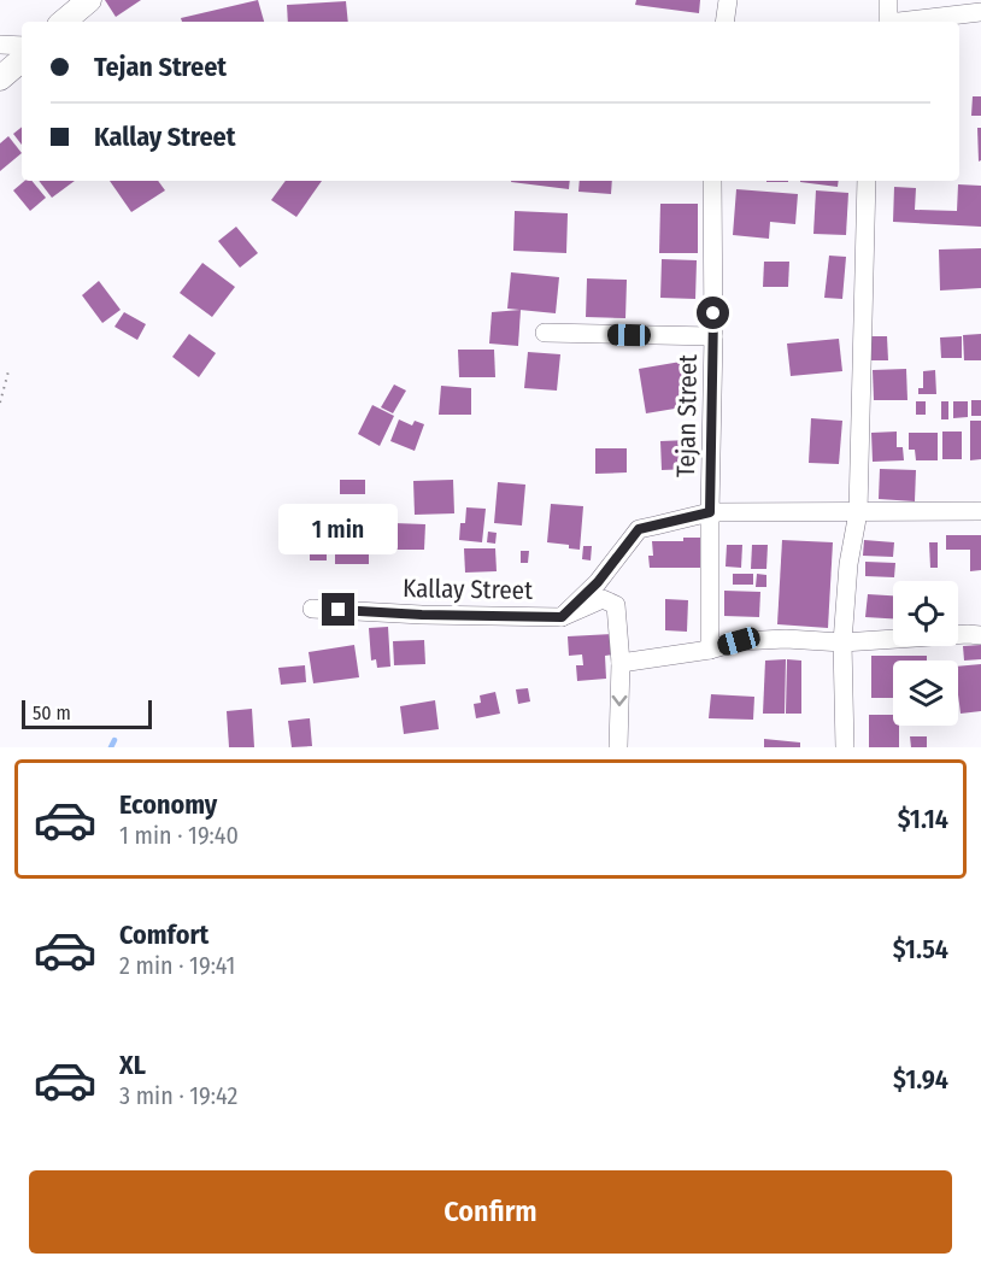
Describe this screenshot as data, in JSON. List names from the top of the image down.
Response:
{
  "streets": {
    "street": ["Tejan Street", "Kallay Street"]
  },
  "crossings": [
    ["Tejan Street", "Kallay Street"]
  ],
  "scale_bar": "50 m",
  "page": {
    "banner": ["Tejan Street", "Kallay Street"],
    "bubble": "1 min",
    "scale": "50 m",
    "list": [
      {
        "name": "Economy",
        "note": "1 min · 19:40",
        "value": "$1.14"
      },
      {
        "name": "Comfort",
        "note": "2 min · 19:41",
        "value": "$1.54"
      },
      {
        "name": "XL",
        "note": "3 min · 19:42",
        "value": "$1.94"
      }
    ],
    "buttons": "Confirm"
  }
}
